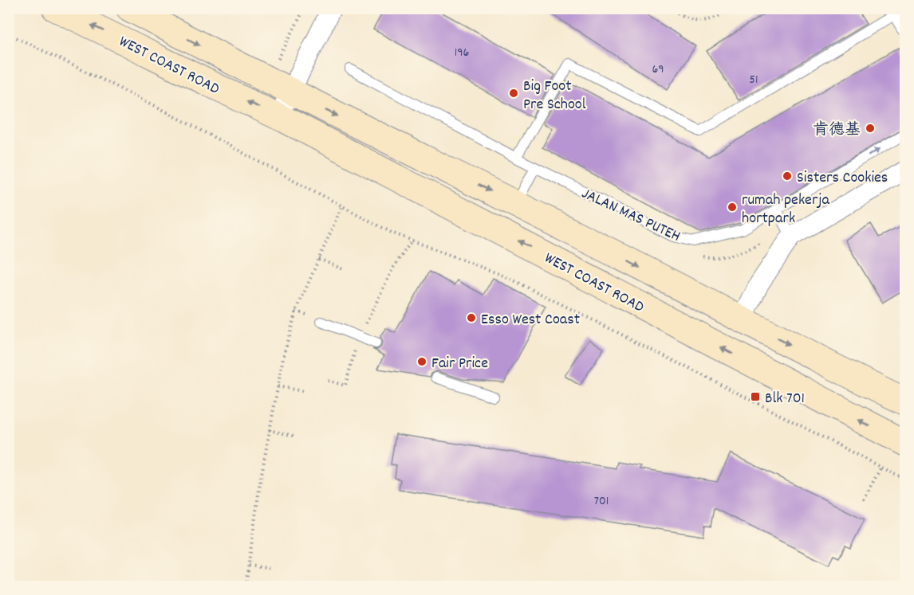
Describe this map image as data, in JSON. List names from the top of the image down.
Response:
{
  "streets": {
    "main road": ["WEST COAST ROAD"],
    "lane": ["JALAN MAS PUTEH"]
  },
  "places": {
    "other": [
      "Big Foot Pre School",
      "肯德基",
      "Sisters Cookies",
      "rumah pekerja hortpark",
      "Esso West Coast",
      "Fair Price"
    ],
    "transit": ["Blk 701"]
  },
  "house_numbers": [
    "196",
    "69",
    "51",
    "701"
  ]
}
